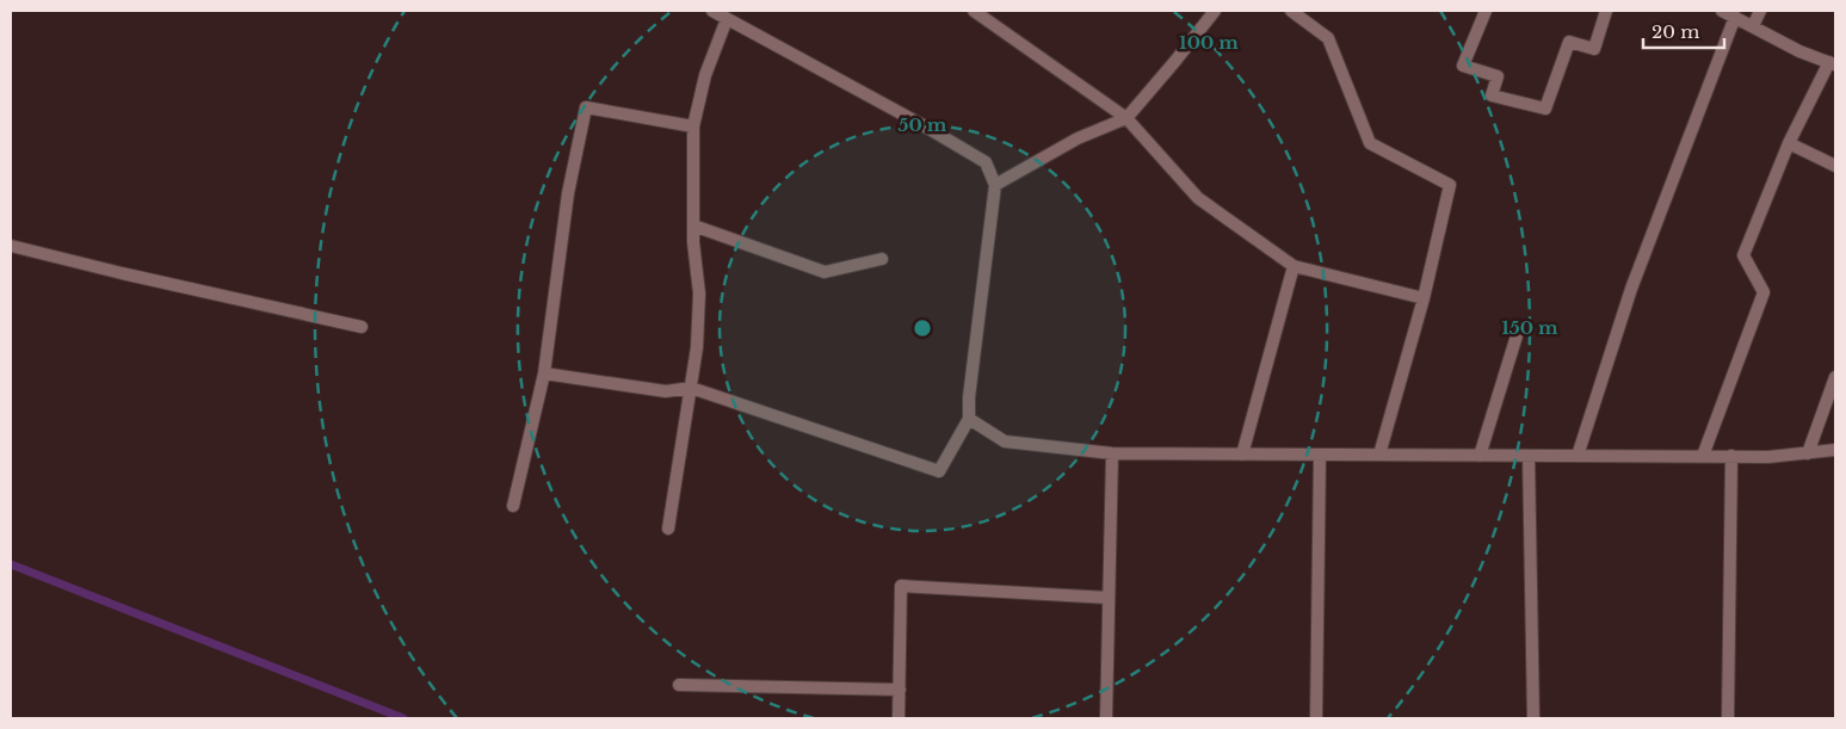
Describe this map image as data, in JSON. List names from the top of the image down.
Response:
{
  "scale_bar": "20 m",
  "rings": ["100 m", "50 m", "150 m"]
}
